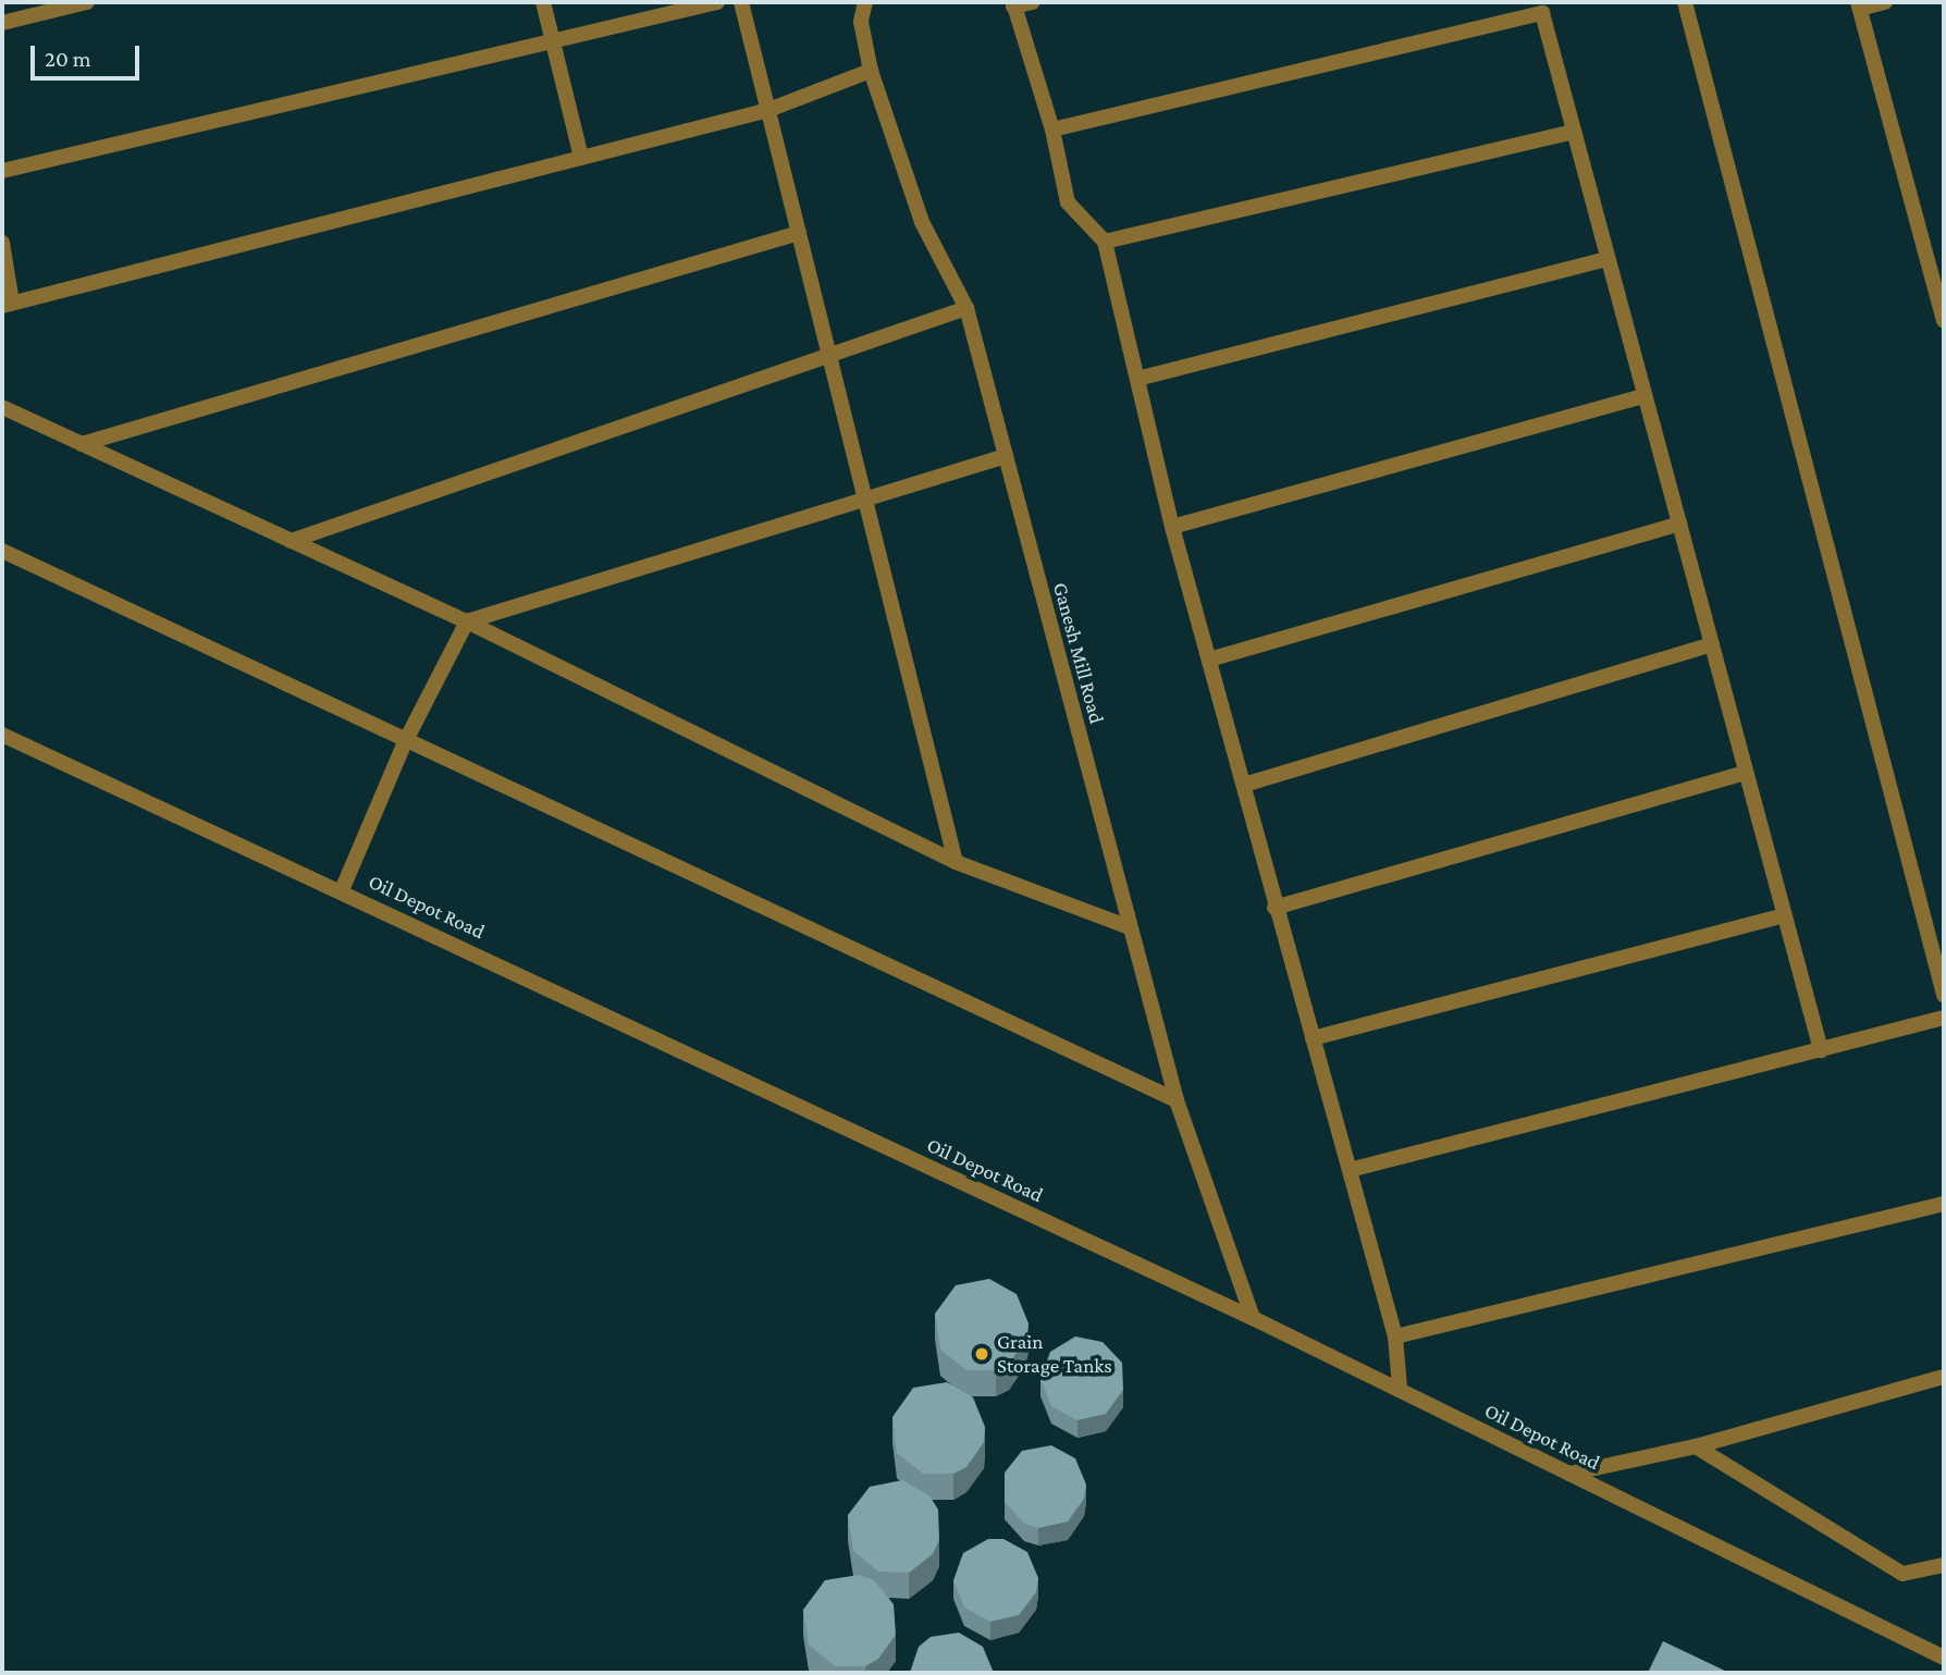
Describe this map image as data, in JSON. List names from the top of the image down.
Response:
{
  "streets": {
    "street": ["Ganesh Mill Road", "Oil Depot Road"]
  },
  "crossings": [
    ["Ganesh Mill Road", "Oil Depot Road"]
  ],
  "places": ["Grain Storage Tanks"],
  "scale_bar": "20 m"
}
